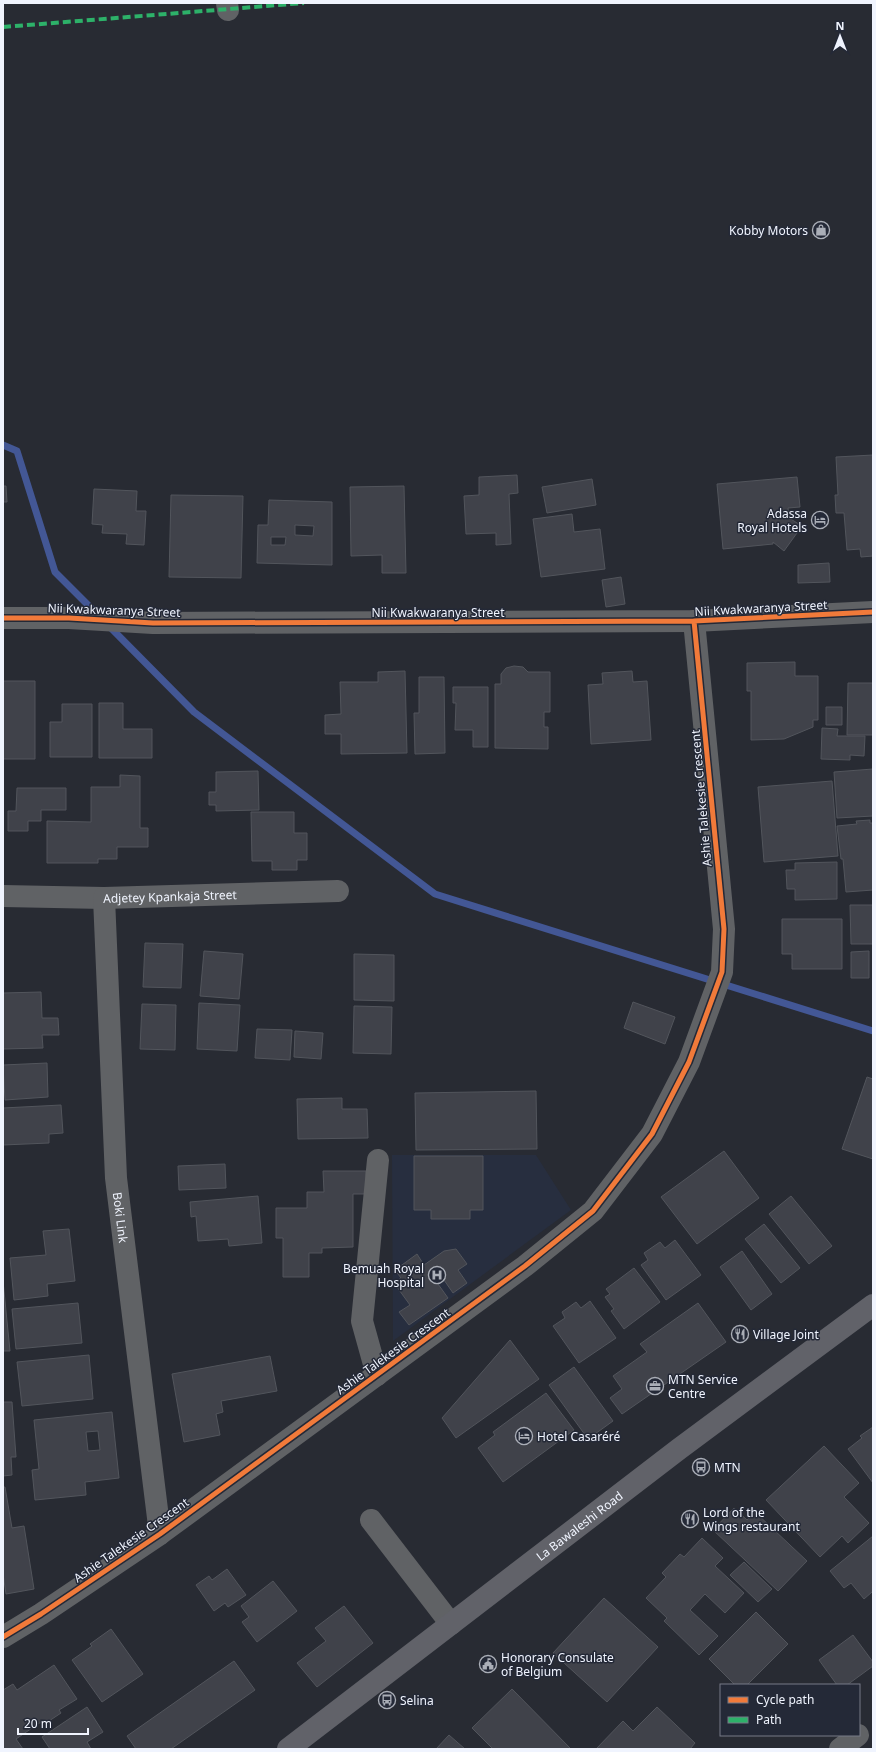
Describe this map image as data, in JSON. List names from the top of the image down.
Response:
{
  "streets": {
    "main road": ["La Bawaleshi Road"],
    "street": [
      "Nii Kwakwaranya Street",
      "Ashie Talekesie Crescent",
      "Adjetey Kpankaja Street",
      "Boki Link"
    ]
  },
  "crossings": [
    ["Nii Kwakwaranya Street", "Ashie Talekesie Crescent"],
    ["Ashie Talekesie Crescent", "Boki Link"],
    ["Adjetey Kpankaja Street", "Boki Link"]
  ],
  "places": {
    "shop": ["Kobby Motors"],
    "hotel": ["Adassa Royal Hotels", "Hotel Casaréré"],
    "hospital": ["Bemuah Royal Hospital"],
    "restaurant": ["Village Joint", "Lord of the Wings restaurant"],
    "office": ["MTN Service Centre"],
    "bus stop": ["MTN", "Selina"],
    "public building": ["Honorary Consulate of Belgium"]
  },
  "legend": ["Cycle path", "Path"],
  "scale_bar": "20 m",
  "north": "top"
}
